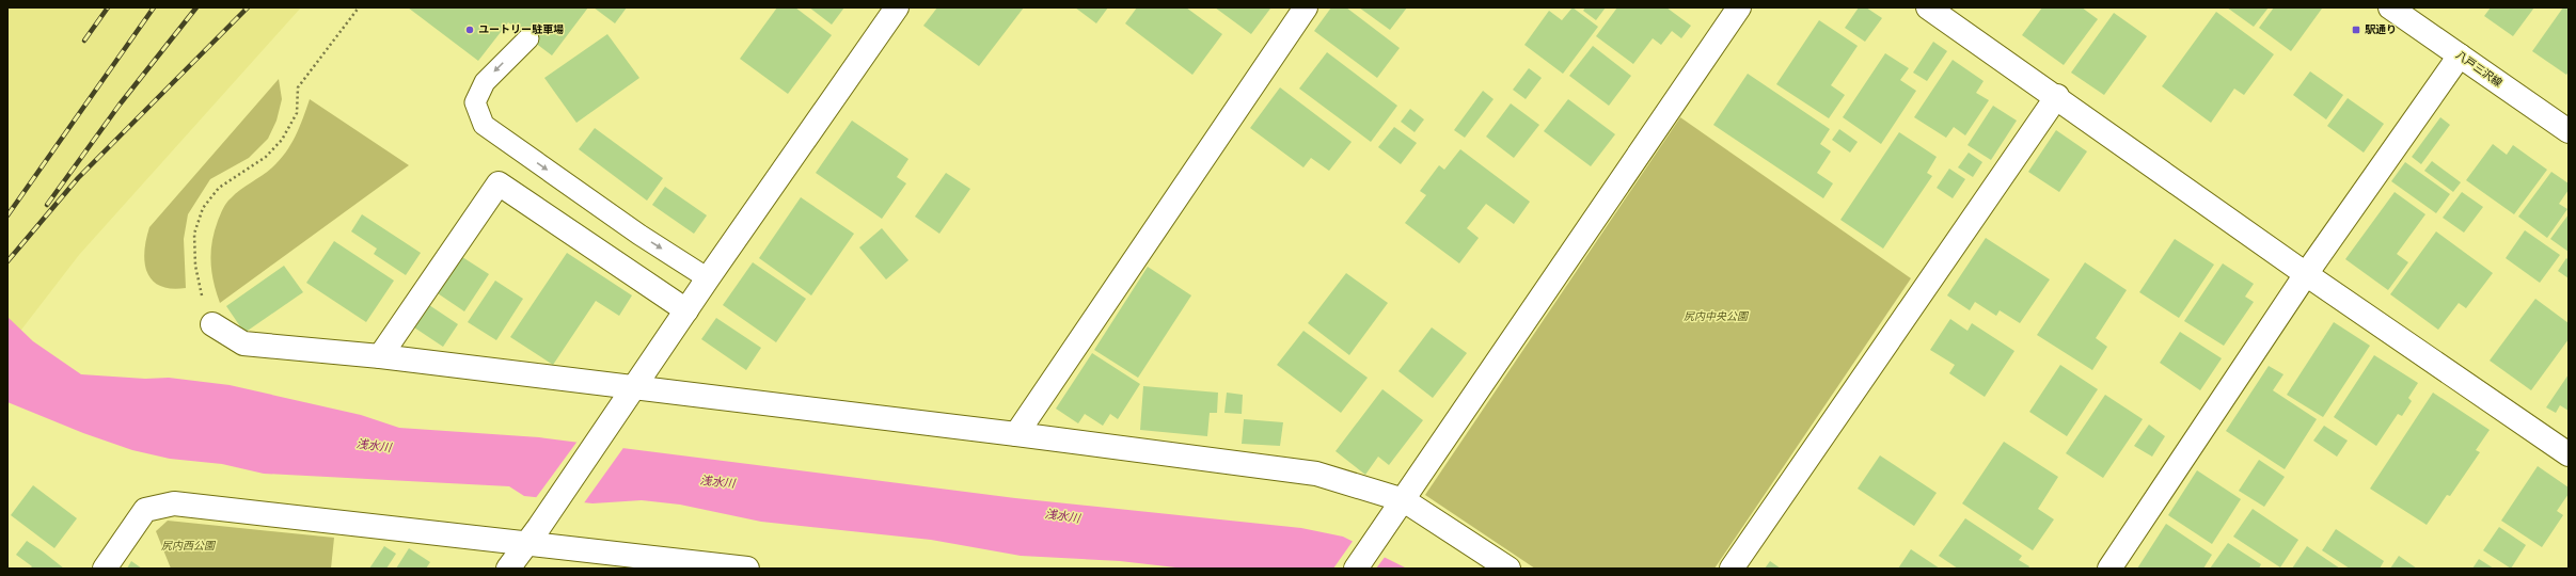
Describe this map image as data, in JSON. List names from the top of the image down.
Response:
{
  "streets": {
    "street": ["八戸三沢線"]
  },
  "water": ["浅水川"],
  "parks": ["尻内中央公園", "尻内西公園"],
  "places": {
    "other": ["ユートリー駐車場"],
    "transit": ["駅通り"]
  }
}
